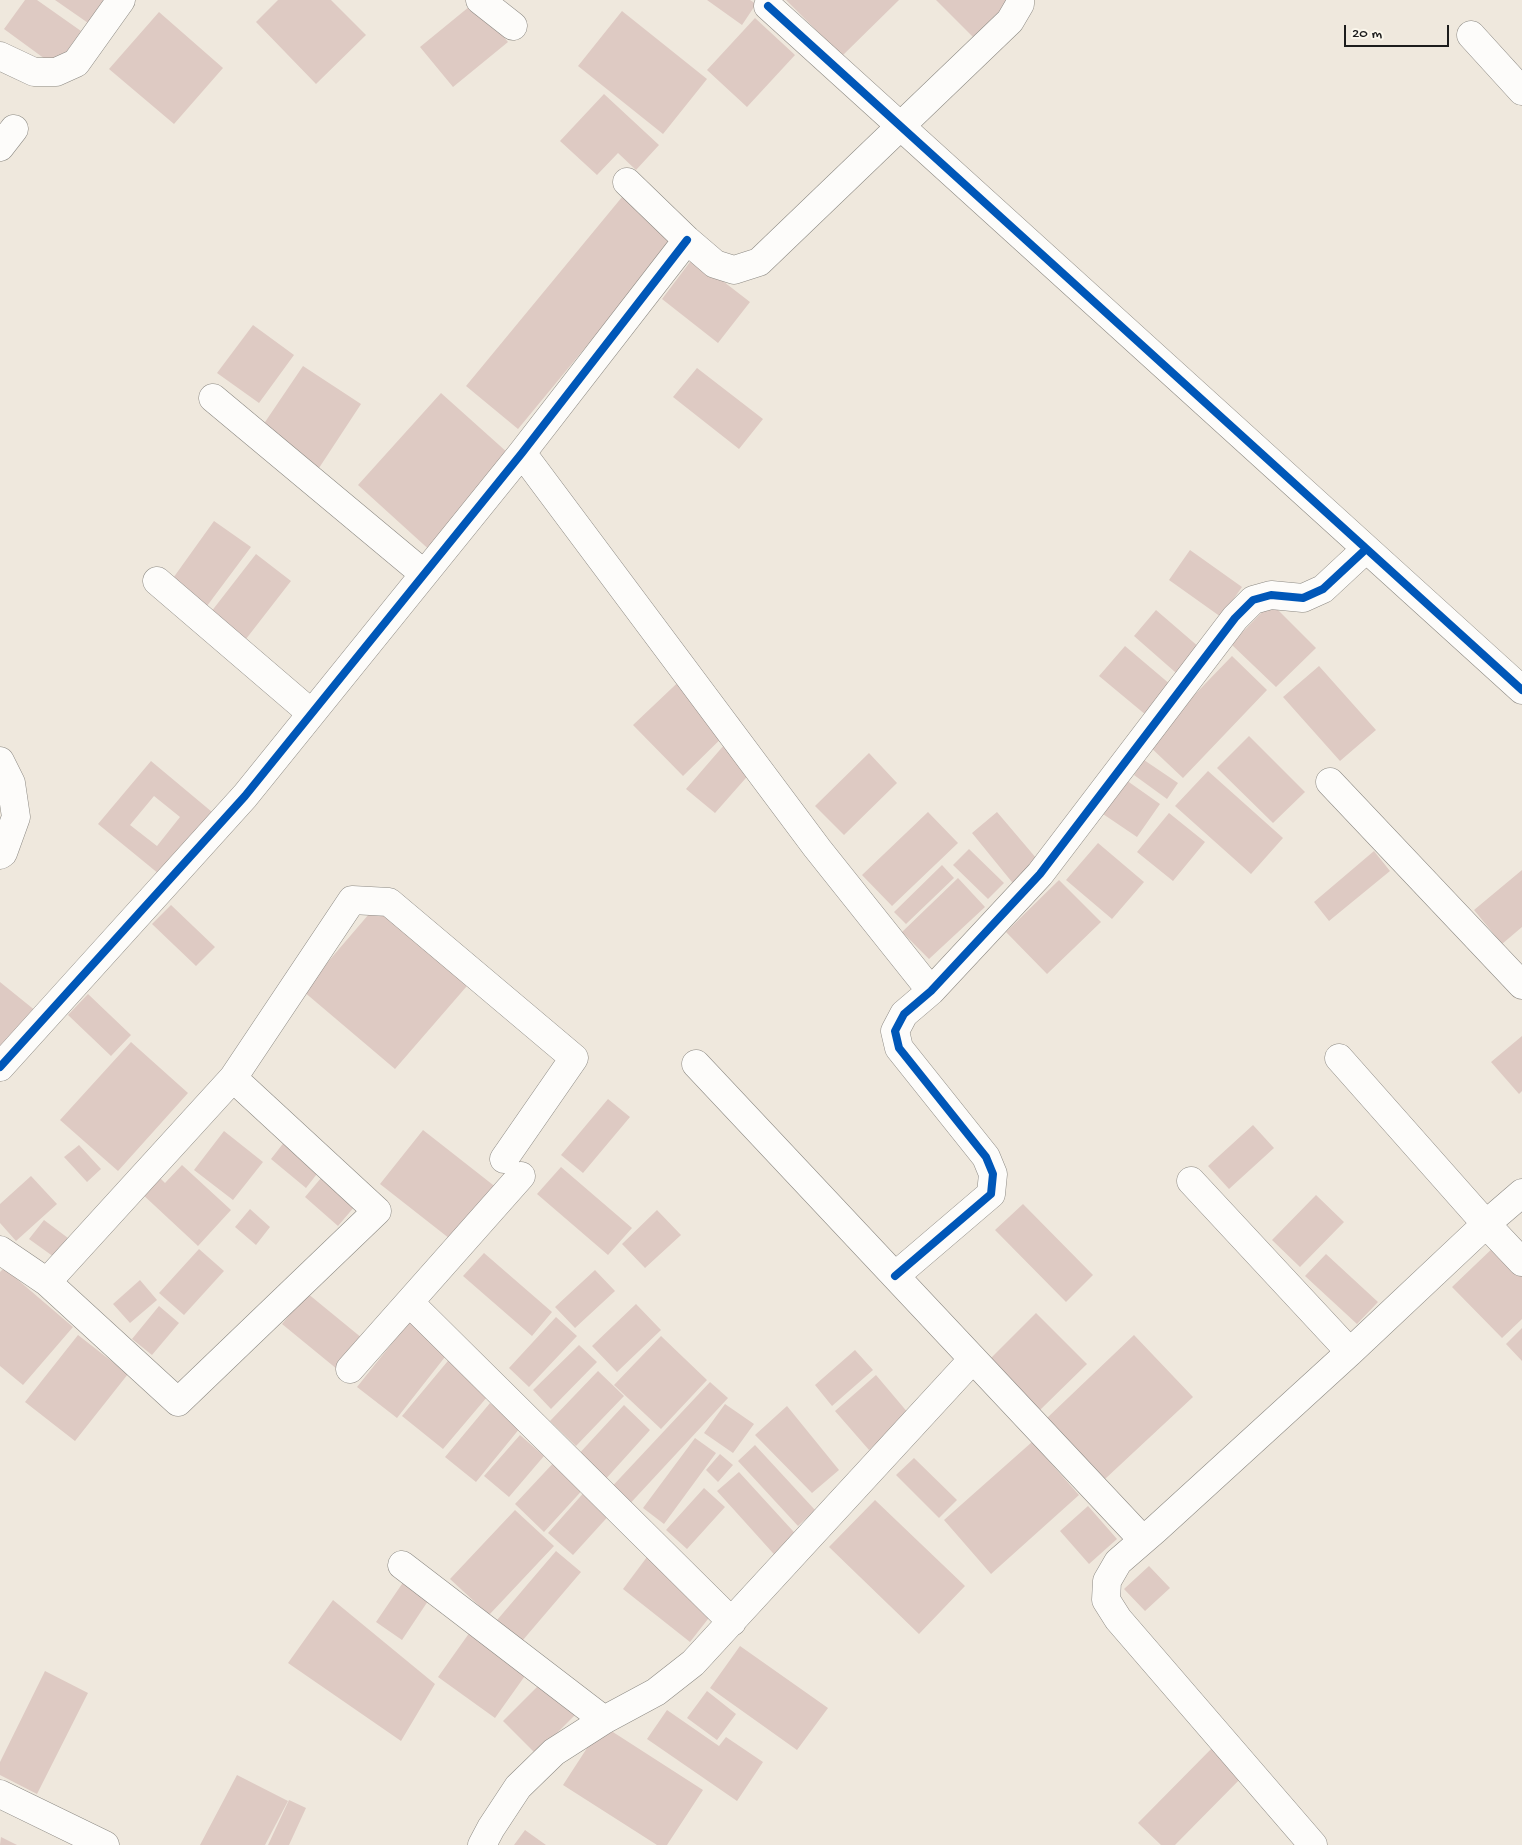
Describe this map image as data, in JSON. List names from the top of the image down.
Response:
{
  "scale_bar": "20 m"
}
